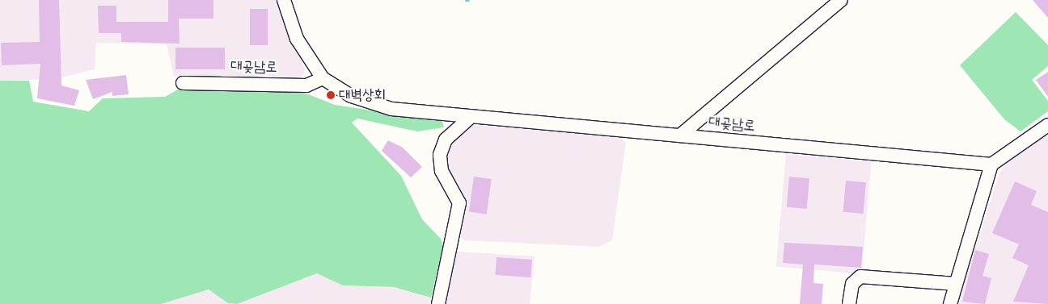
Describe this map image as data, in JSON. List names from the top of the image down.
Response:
{
  "streets": {
    "street": ["대곶남로"]
  },
  "places": ["대벽상회"]
}
